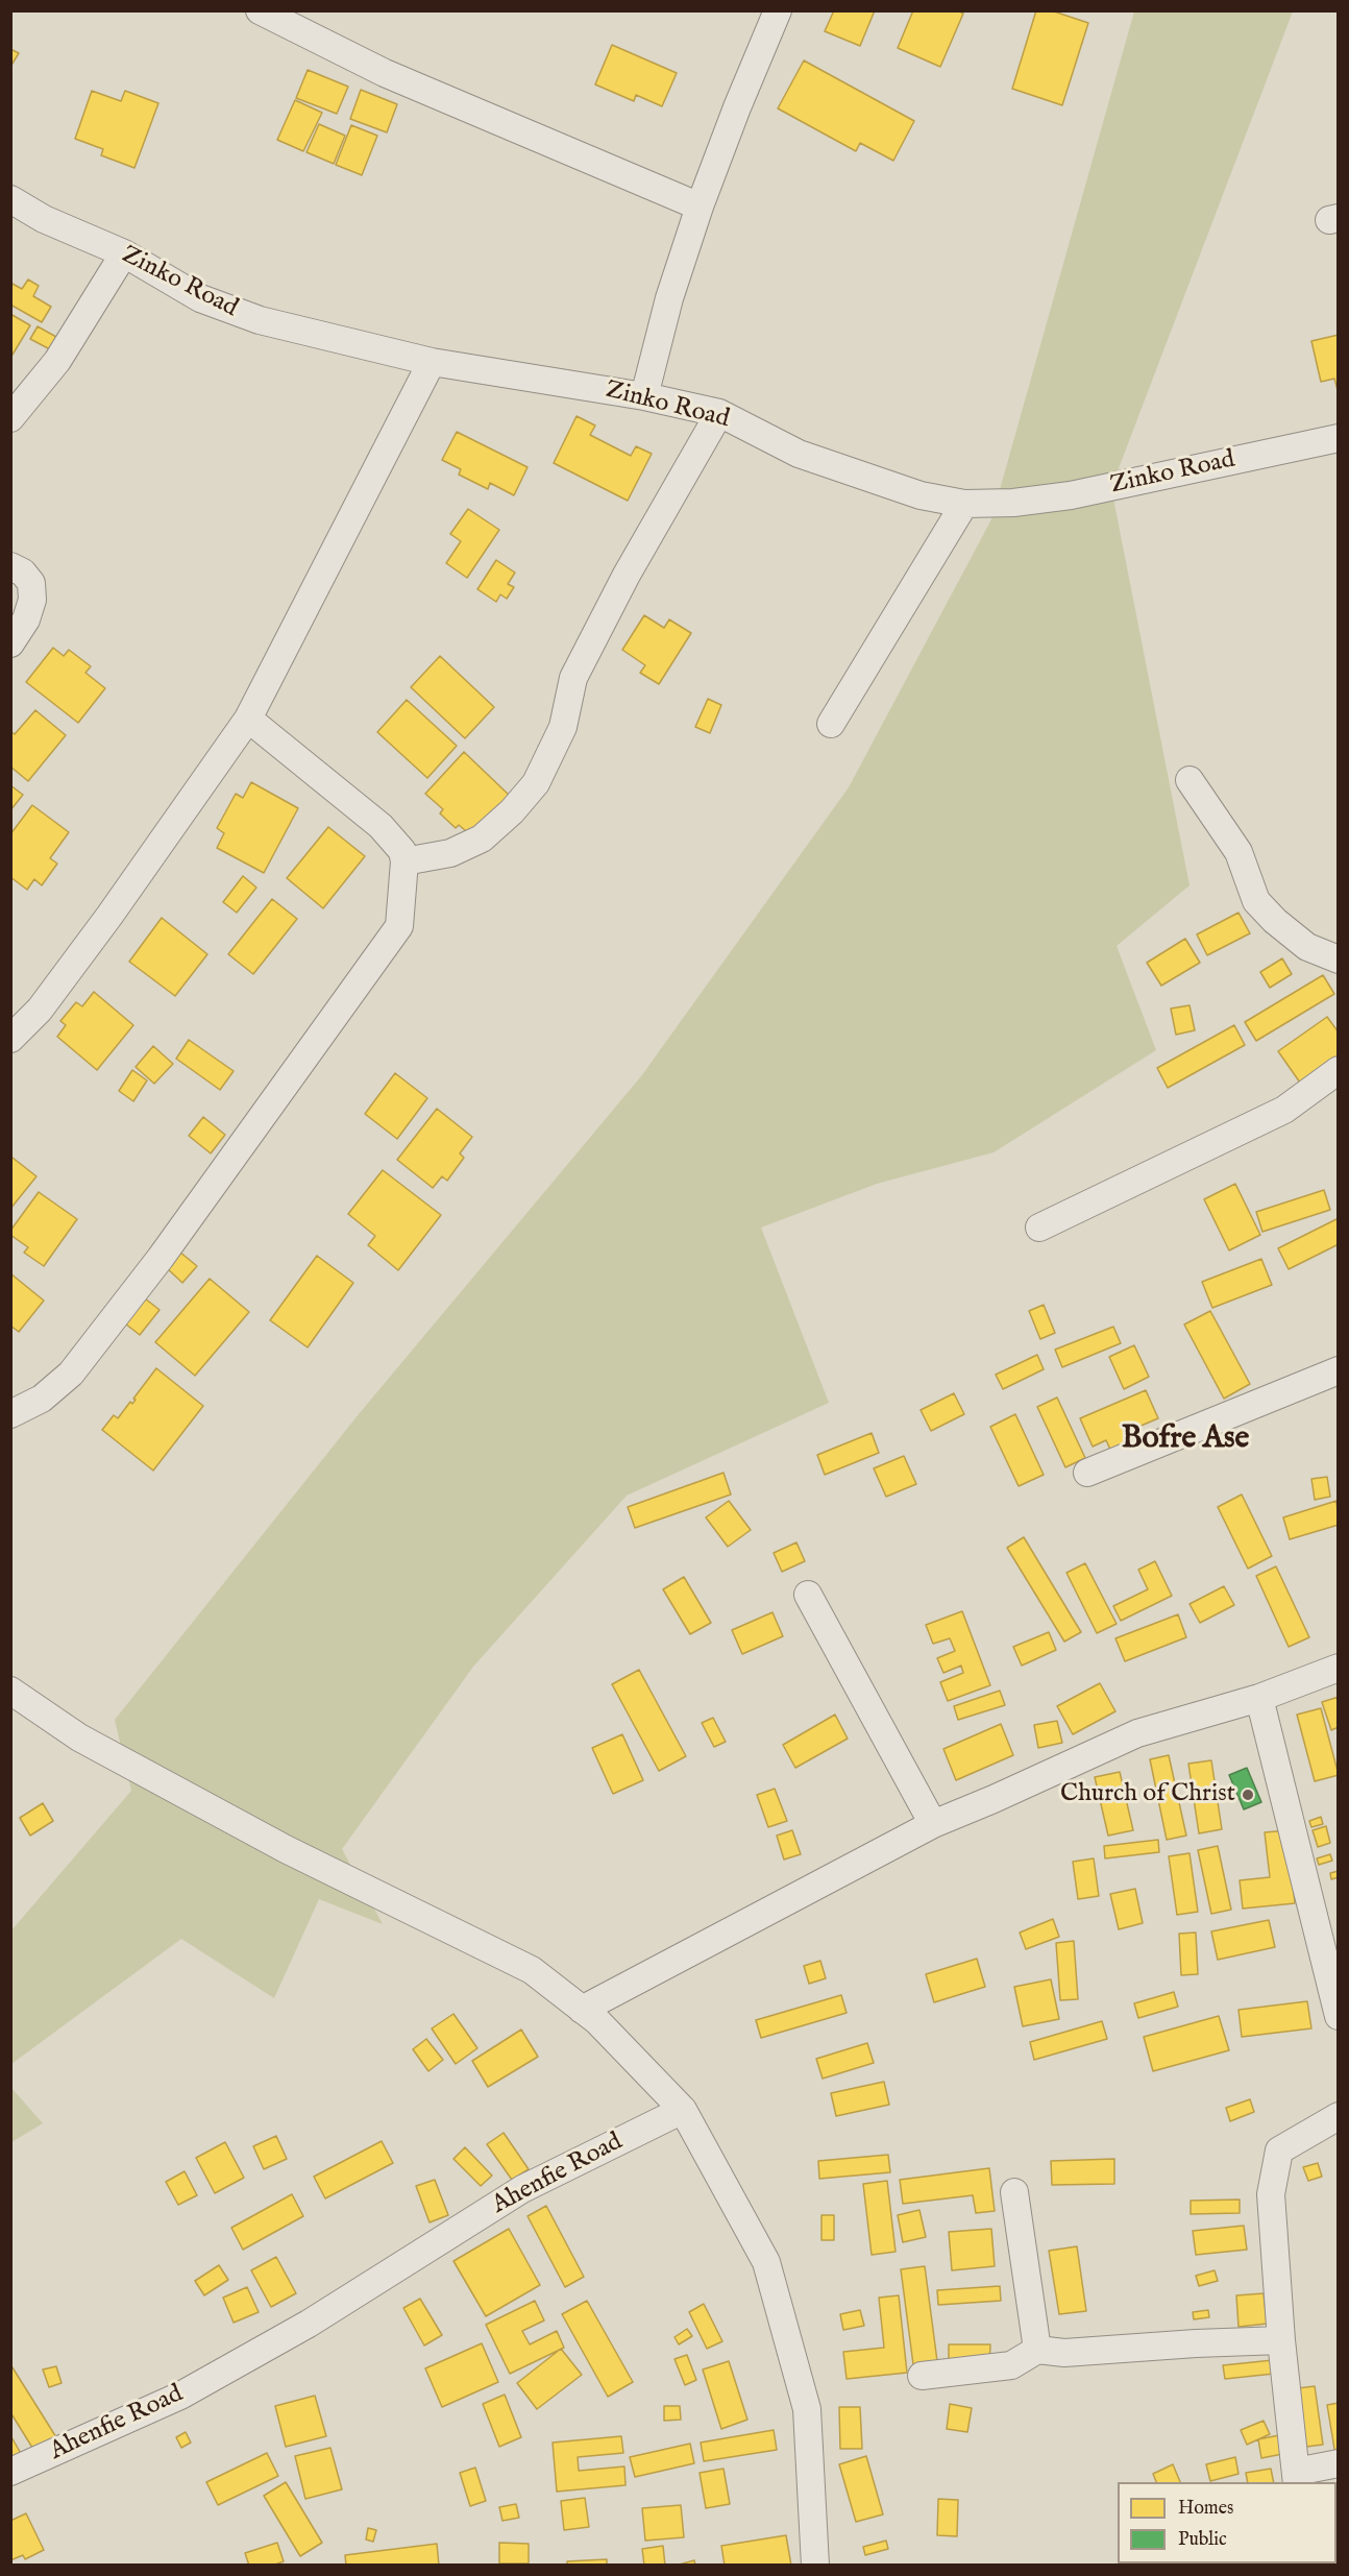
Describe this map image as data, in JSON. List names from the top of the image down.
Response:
{
  "streets": {
    "street": ["Zinko Road", "Ahenfie Road"]
  },
  "districts": ["Bofre Ase"],
  "places": ["Church of Christ"],
  "legend": ["Homes", "Public"]
}
